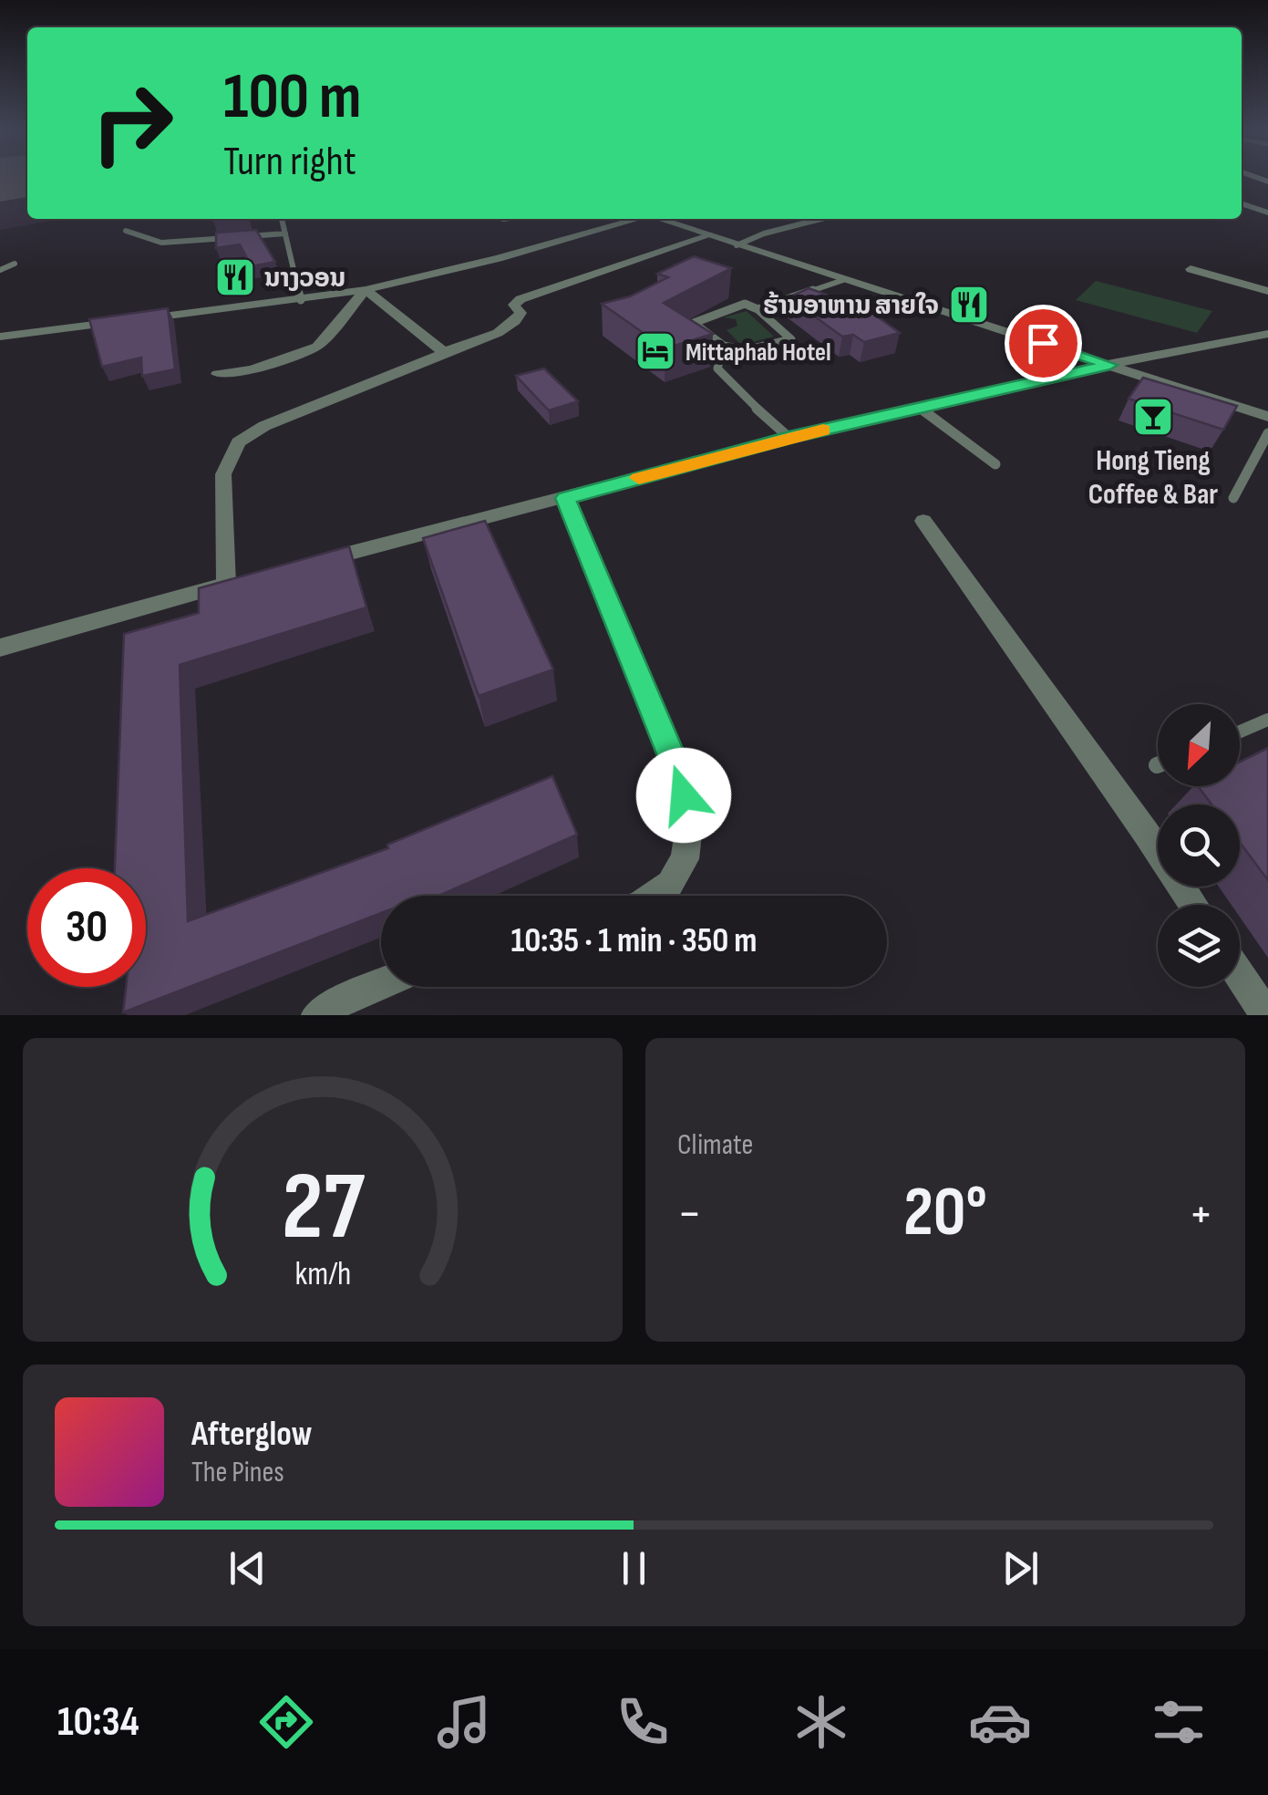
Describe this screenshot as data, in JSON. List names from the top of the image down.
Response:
{
  "places": {
    "restaurant": ["ນາງວອນ", "ຮ້ານອາຫານ ສາຍໃຈ"],
    "hotel": ["Mittaphab Hotel"],
    "bar": ["Hong Tieng Coffee & Bar"]
  },
  "north": "bottom left",
  "page": {
    "turn": ["100 m", "Turn right"],
    "limit": "30",
    "trip": "10:35 · 1 min · 350 m",
    "tile": "Climate",
    "heat": ["−", "20°", "+"],
    "song": ["Afterglow", "The Pines"],
    "tabs": "10:34",
    "gauge": ["27", "km/h"]
  }
}
